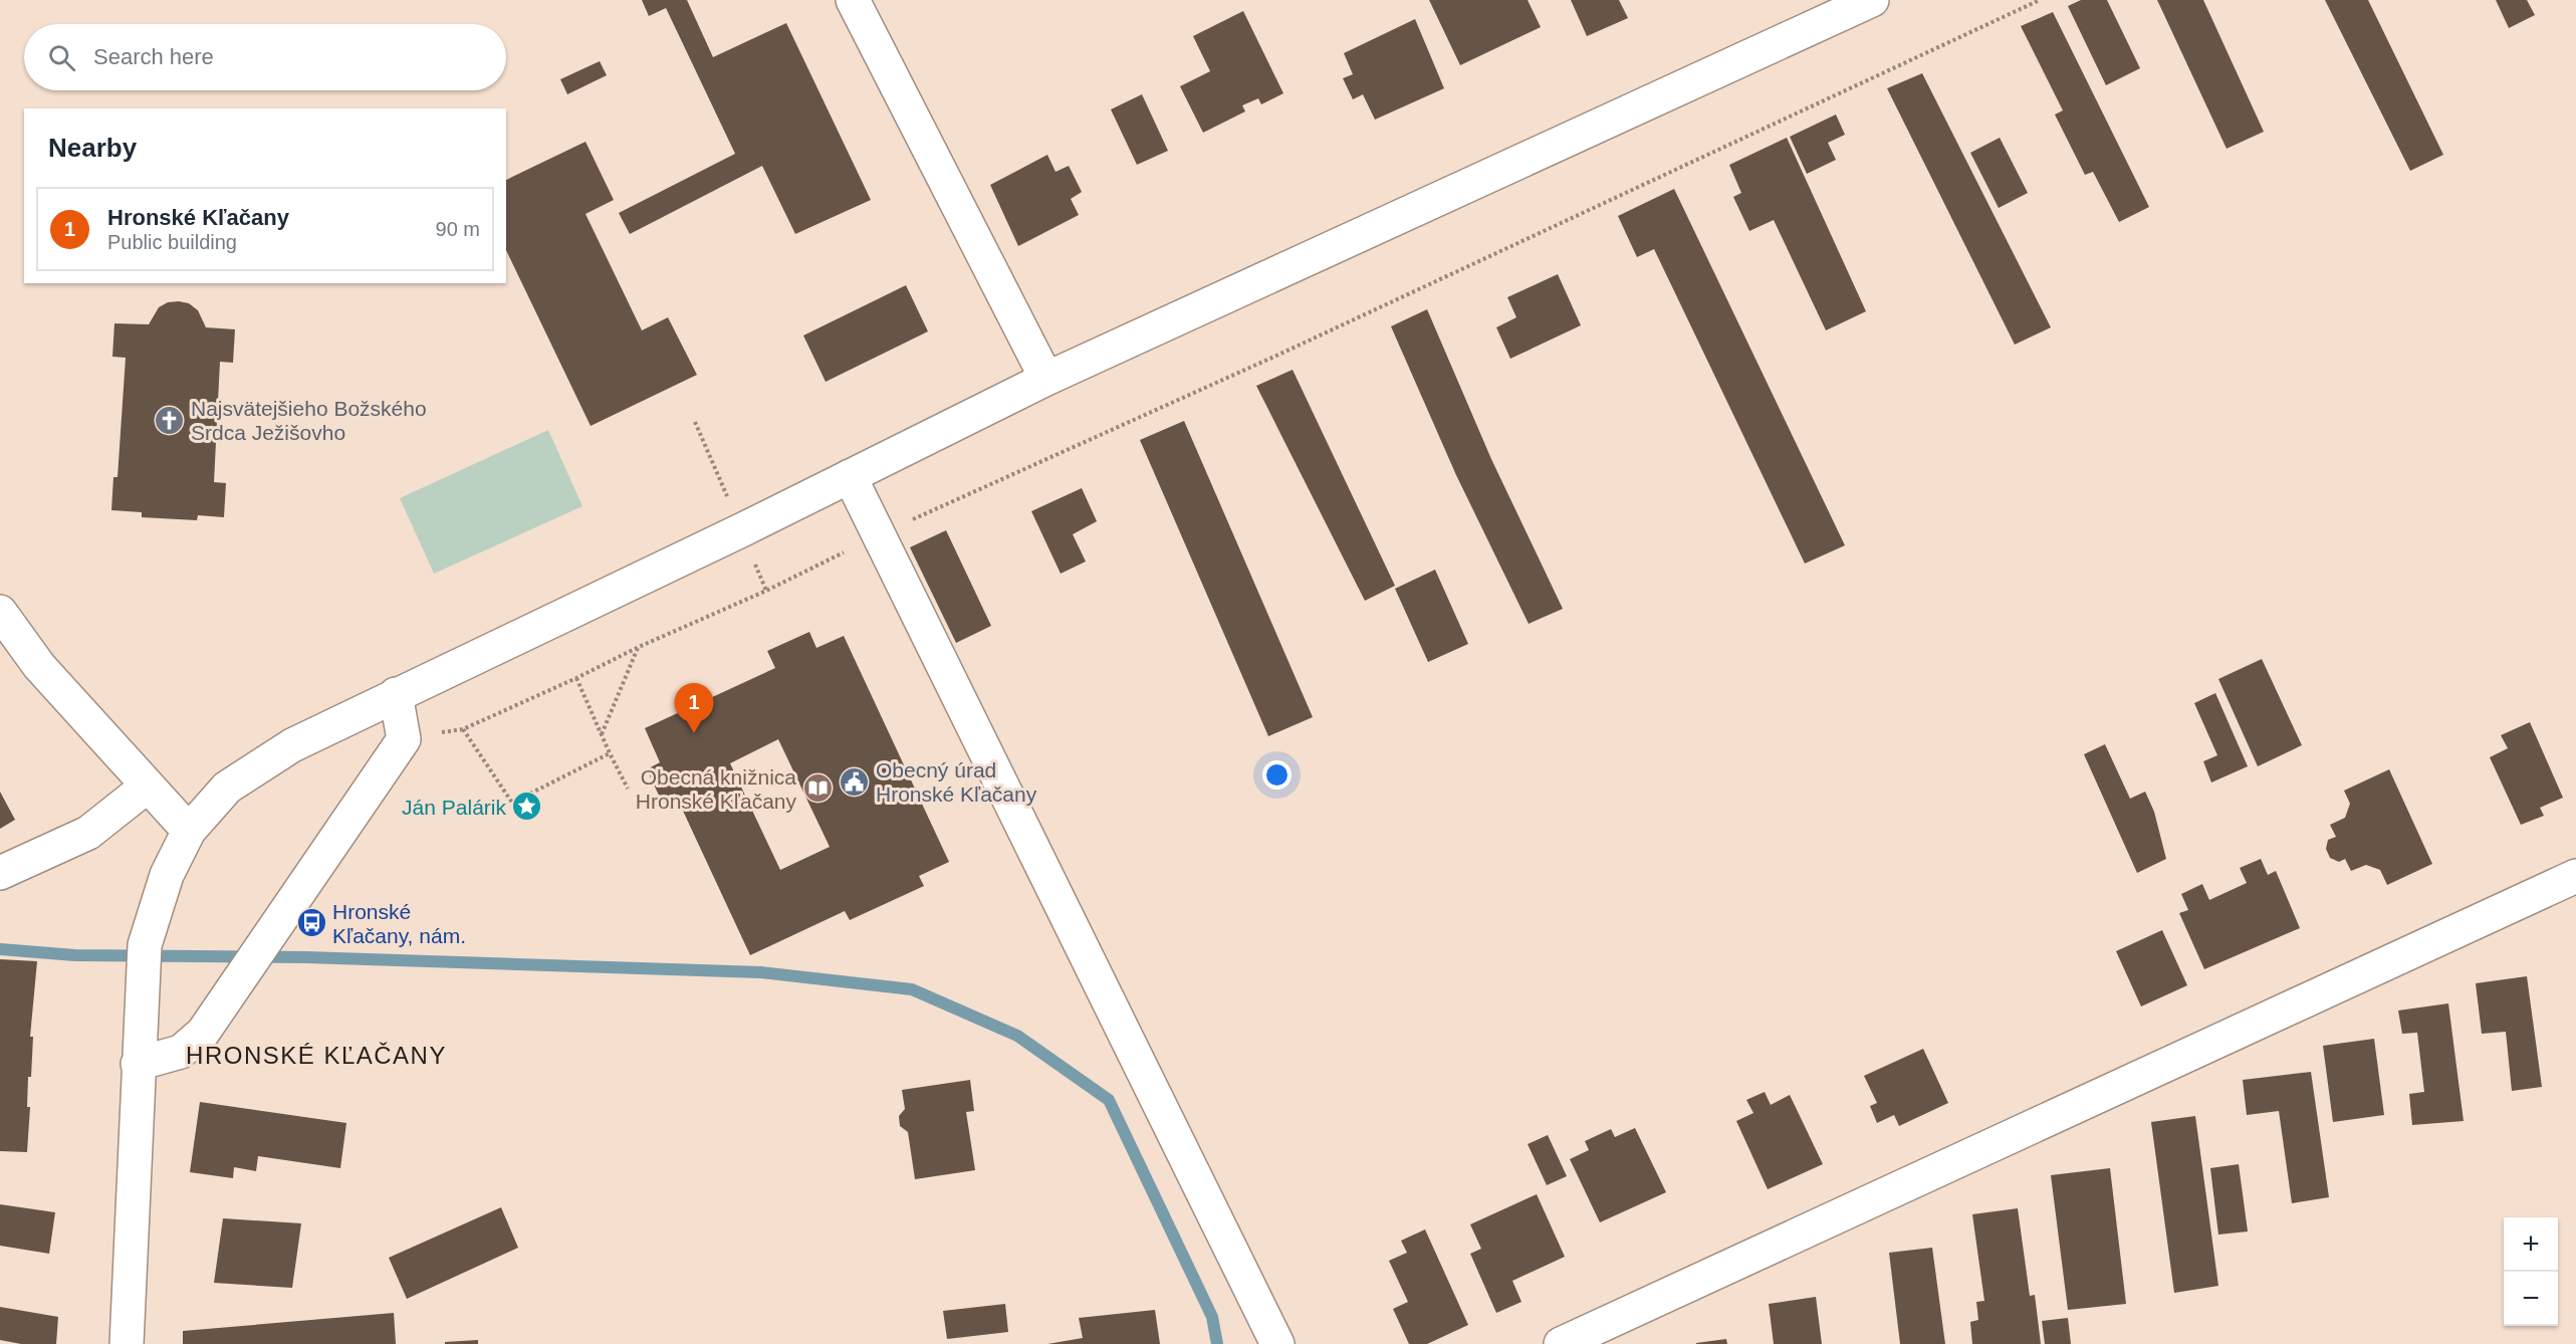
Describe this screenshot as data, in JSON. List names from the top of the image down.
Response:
{
  "districts": ["HRONSKÉ KĽAČANY"],
  "places": {
    "church": ["Najsvätejšieho Božského Srdca Ježišovho"],
    "public building": ["Obecný úrad Hronské Kľačany"],
    "library": ["Obecná knižnica Hronské Kľačany"],
    "place": ["Ján Palárik"],
    "bus stop": ["Hronské Kľačany, nám."]
  },
  "page": {
    "search": "Search here",
    "heading": "Nearby",
    "list": [
      {
        "mark": "1",
        "name": "Hronské Kľačany",
        "note": "Public building",
        "value": "90 m"
      }
    ],
    "pins": "1",
    "map_buttons": ["+", "−"]
  }
}
